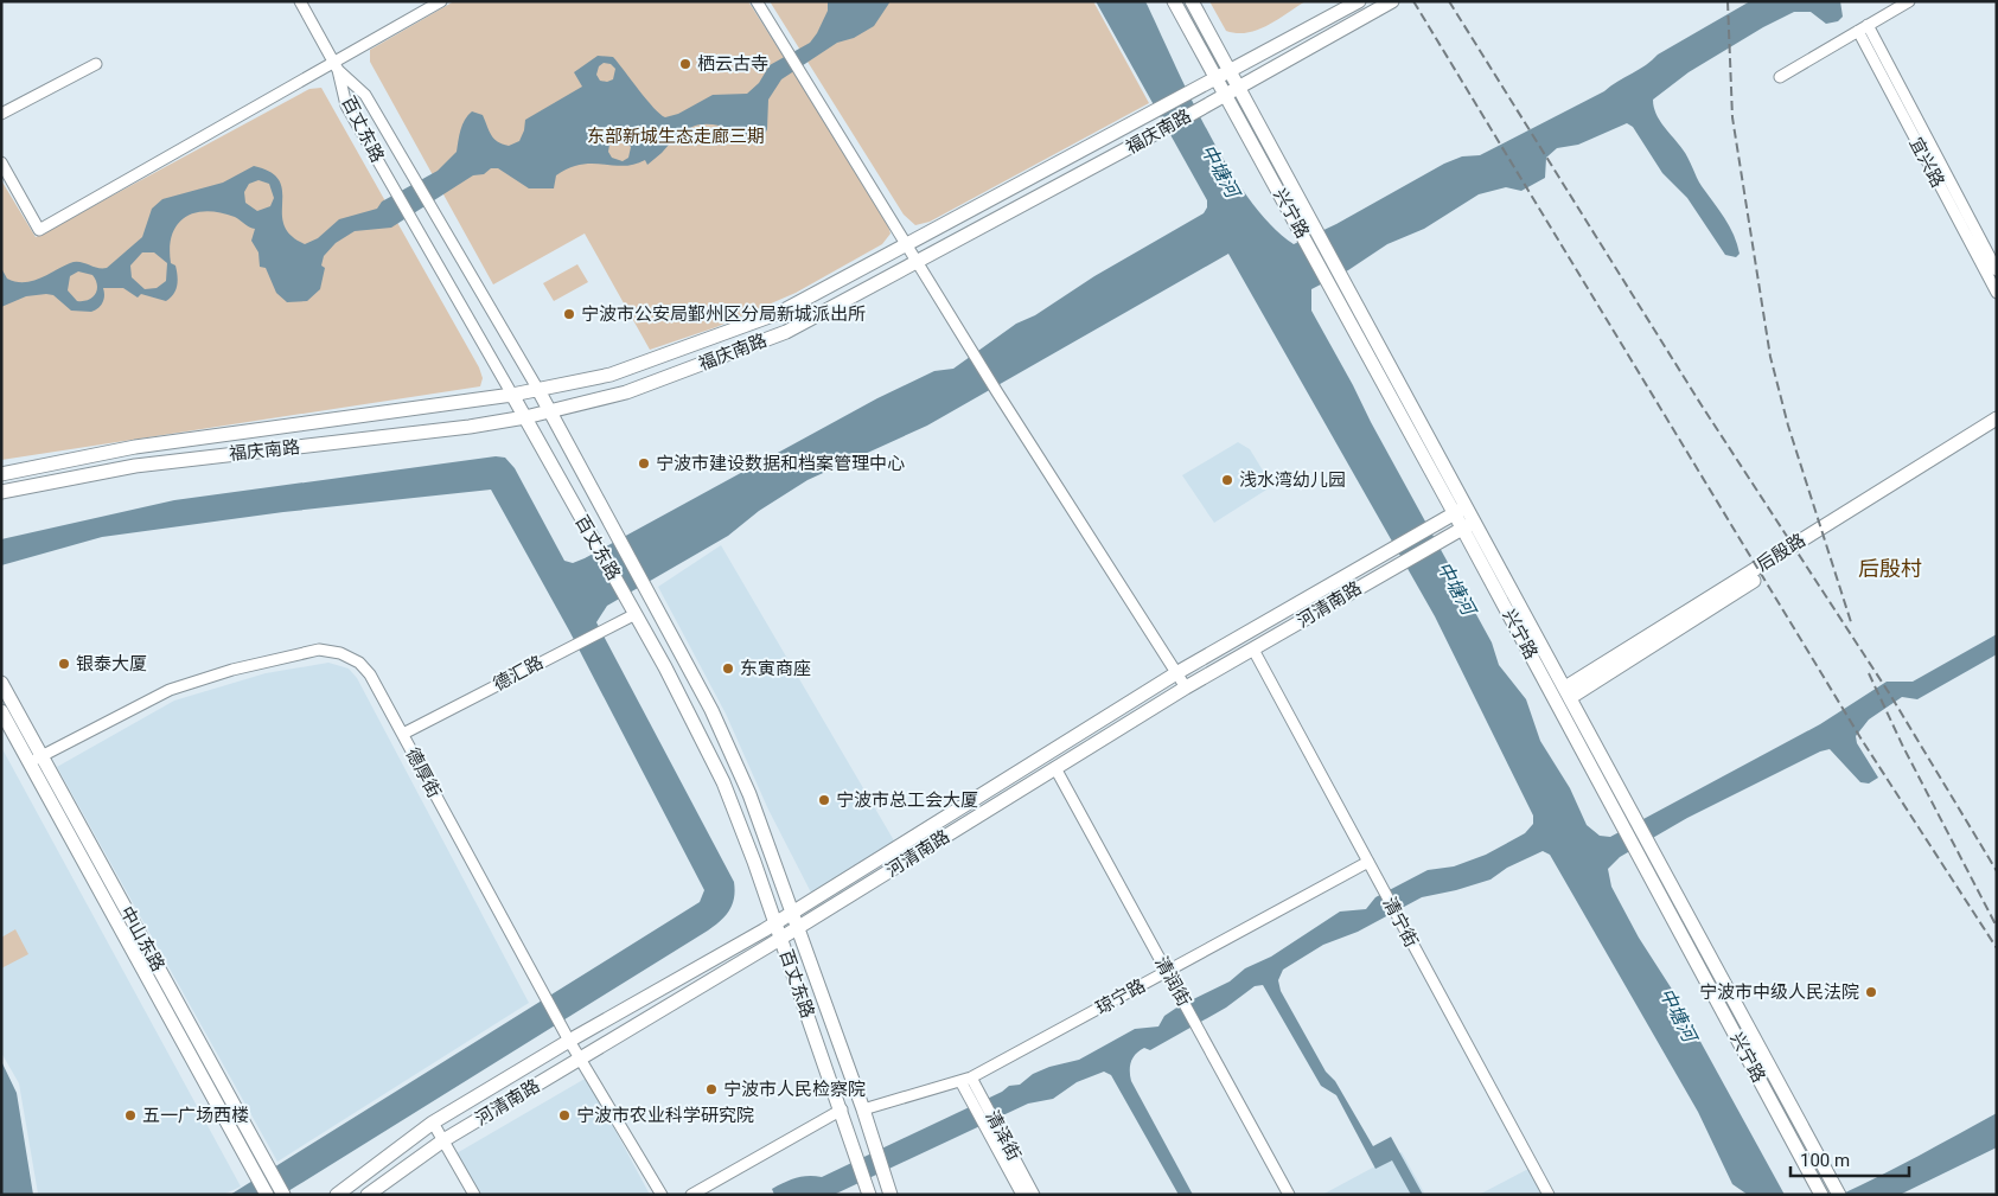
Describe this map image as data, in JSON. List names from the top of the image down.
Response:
{
  "streets": {
    "main road": [
      "百丈东路",
      "福庆南路",
      "兴宁路",
      "后殷路",
      "河清南路",
      "中山东路"
    ],
    "street": [
      "宜兴路",
      "德汇路",
      "德厚街",
      "清宁街",
      "清润街",
      "琼宁路",
      "清泽街"
    ]
  },
  "crossings": [
    ["百丈东路", "福庆南路"],
    ["百丈东路", "河清南路"],
    ["百丈东路", "德汇路"],
    ["百丈东路", "琼宁路"],
    ["福庆南路", "兴宁路"],
    ["兴宁路", "河清南路"],
    ["河清南路", "德厚街"],
    ["河清南路", "清宁街"],
    ["河清南路", "清润街"],
    ["德汇路", "德厚街"],
    ["德厚街", "中山东路"],
    ["清宁街", "琼宁路"],
    ["清润街", "琼宁路"],
    ["琼宁路", "清泽街"]
  ],
  "districts": ["后殷村"],
  "water": ["中塘河"],
  "parks": ["东部新城生态走廊三期"],
  "places": [
    "栖云古寺",
    "宁波市公安局鄞州区分局新城派出所",
    "宁波市建设数据和档案管理中心",
    "浅水湾幼儿园",
    "银泰大厦",
    "东寅商座",
    "宁波市总工会大厦",
    "宁波市中级人民法院",
    "宁波市人民检察院",
    "五一广场西楼",
    "宁波市农业科学研究院"
  ],
  "scale_bar": "100 m"
}
